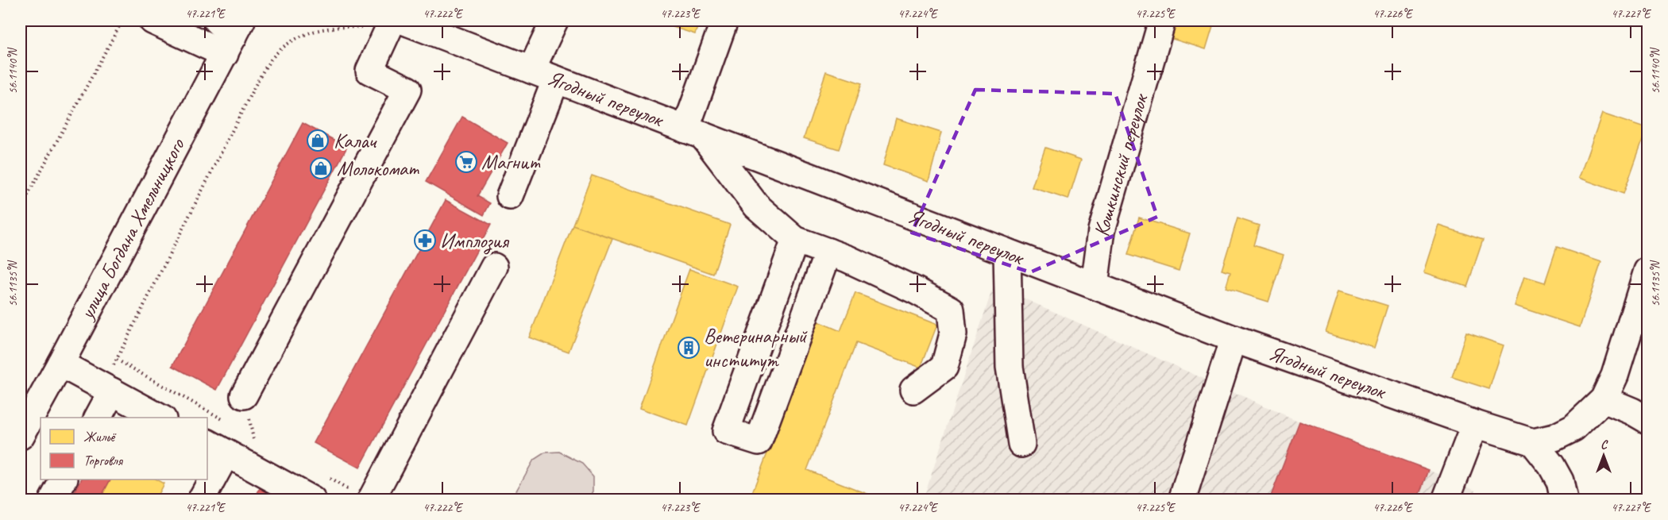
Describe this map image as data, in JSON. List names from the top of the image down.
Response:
{
  "streets": {
    "street": ["Ягодный переулок", "Кошкинский переулок", "улица Богдана Хмельницкого"]
  },
  "crossings": [
    ["Ягодный переулок", "Кошкинский переулок"]
  ],
  "places": {
    "shop": ["Калач", "Молокомат"],
    "supermarket": ["Магнит"],
    "pharmacy": ["Имплозия"],
    "building": ["Ветеринарный институт"]
  },
  "legend": ["Жильё", "Торговля"],
  "north": "top",
  "coordinates": [
    "47.221°E",
    "47.222°E",
    "47.223°E",
    "47.224°E",
    "47.225°E",
    "47.226°E",
    "47.227°E",
    "56.1140°N",
    "56.1135°N"
  ]
}
